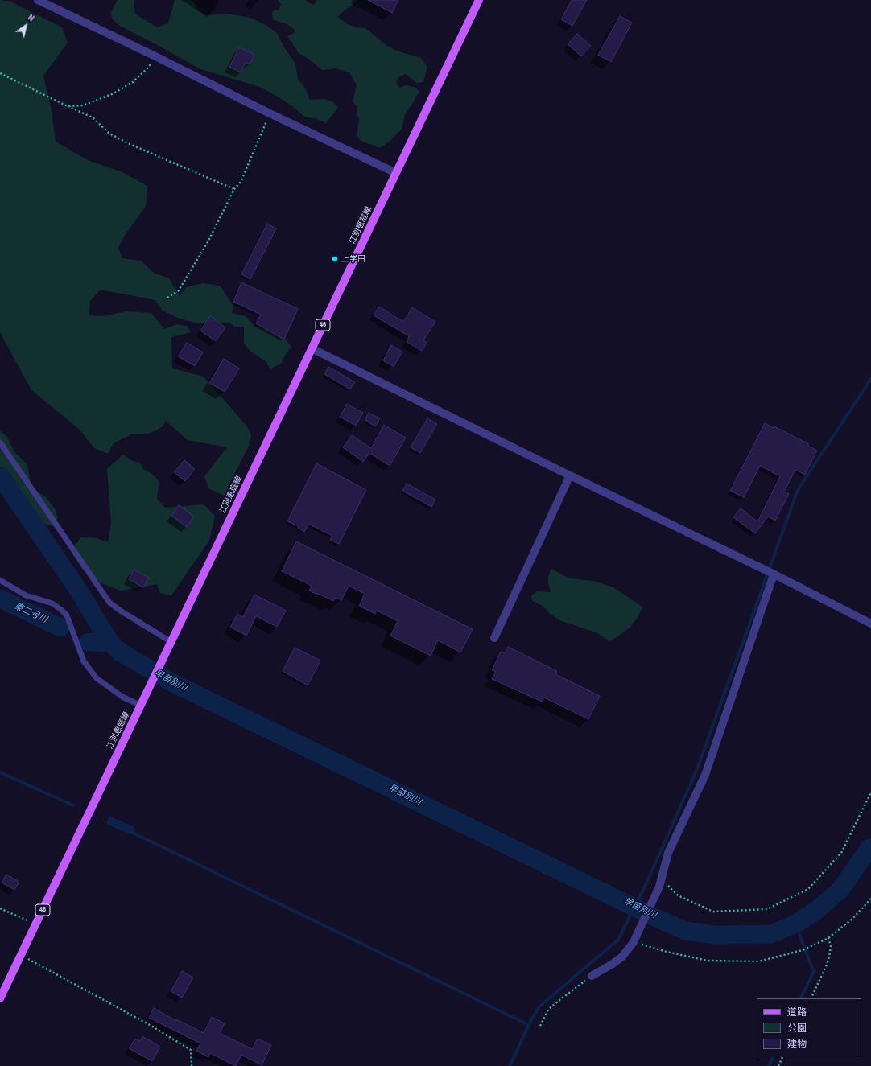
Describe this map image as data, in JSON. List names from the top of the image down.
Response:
{
  "streets": {
    "main road": ["江別恵庭線", "46"]
  },
  "water": ["東二号川", "早苗別川"],
  "places": ["上学田"],
  "legend": ["道路", "公園", "建物"],
  "north": "top right"
}
